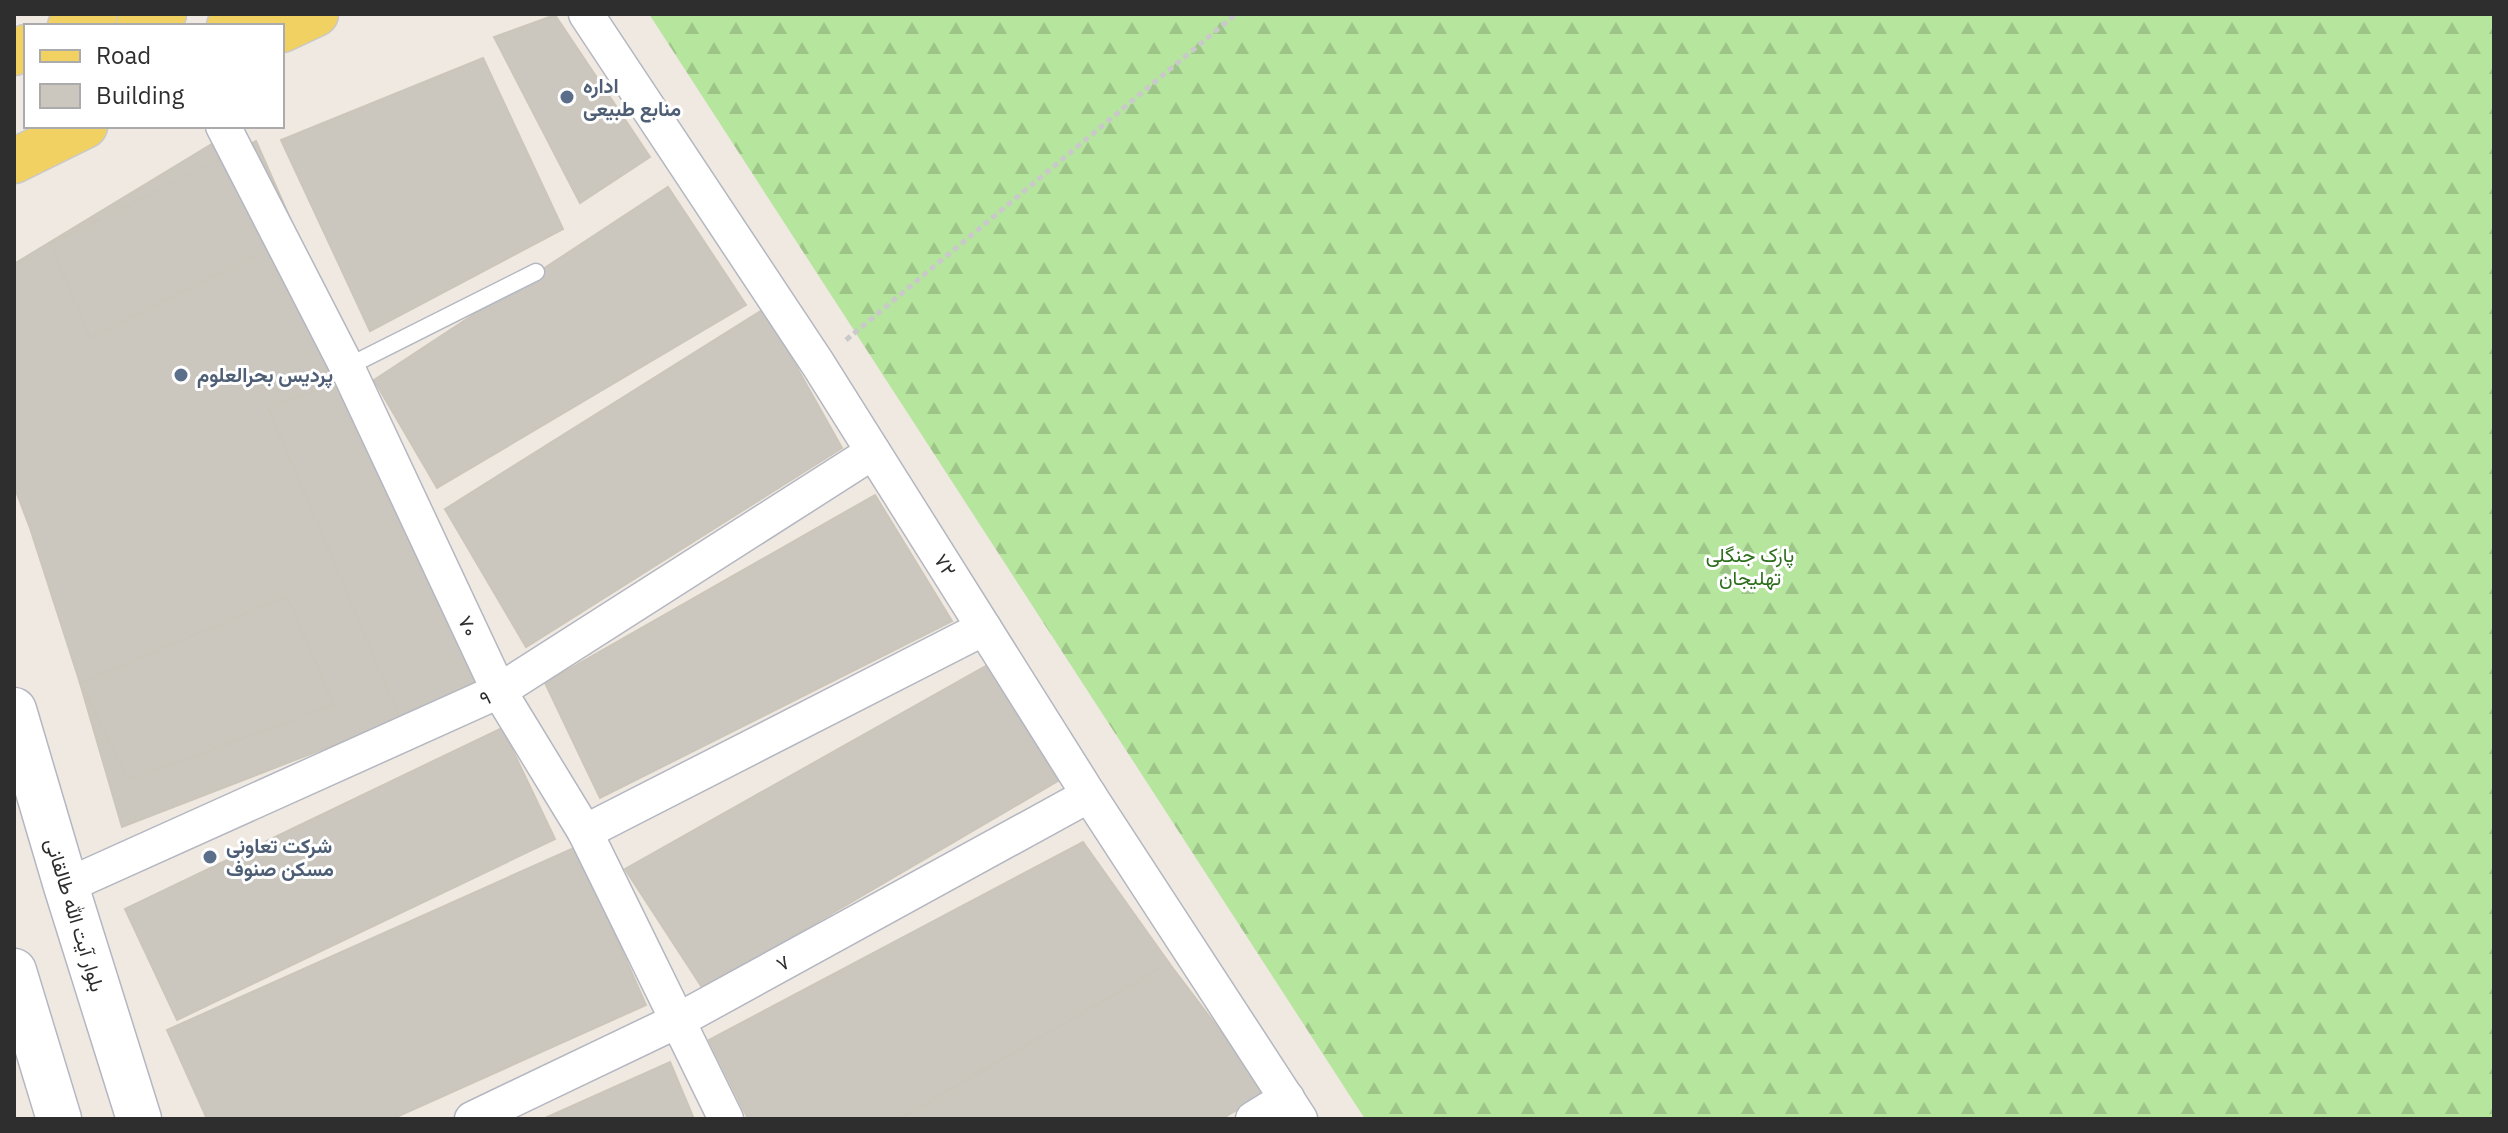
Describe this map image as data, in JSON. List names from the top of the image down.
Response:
{
  "streets": {
    "main road": ["بلوار آیت الله طالقانی"],
    "street": [
      "۷۲",
      "۷۰",
      "۹",
      "۷"
    ]
  },
  "crossings": [
    ["۷۲", "۹"],
    ["۷۲", "۷"],
    ["۷۰", "۹"],
    ["۷۰", "۷"],
    ["۹", "بلوار آیت الله طالقانی"]
  ],
  "parks": ["پارک جنگلی تهلیجان"],
  "places": ["اداره منابع طبیعی", "پردیس بحرالعلوم", "شرکت تعاونی مسکن صنوف"],
  "legend": ["Road", "Building"]
}
